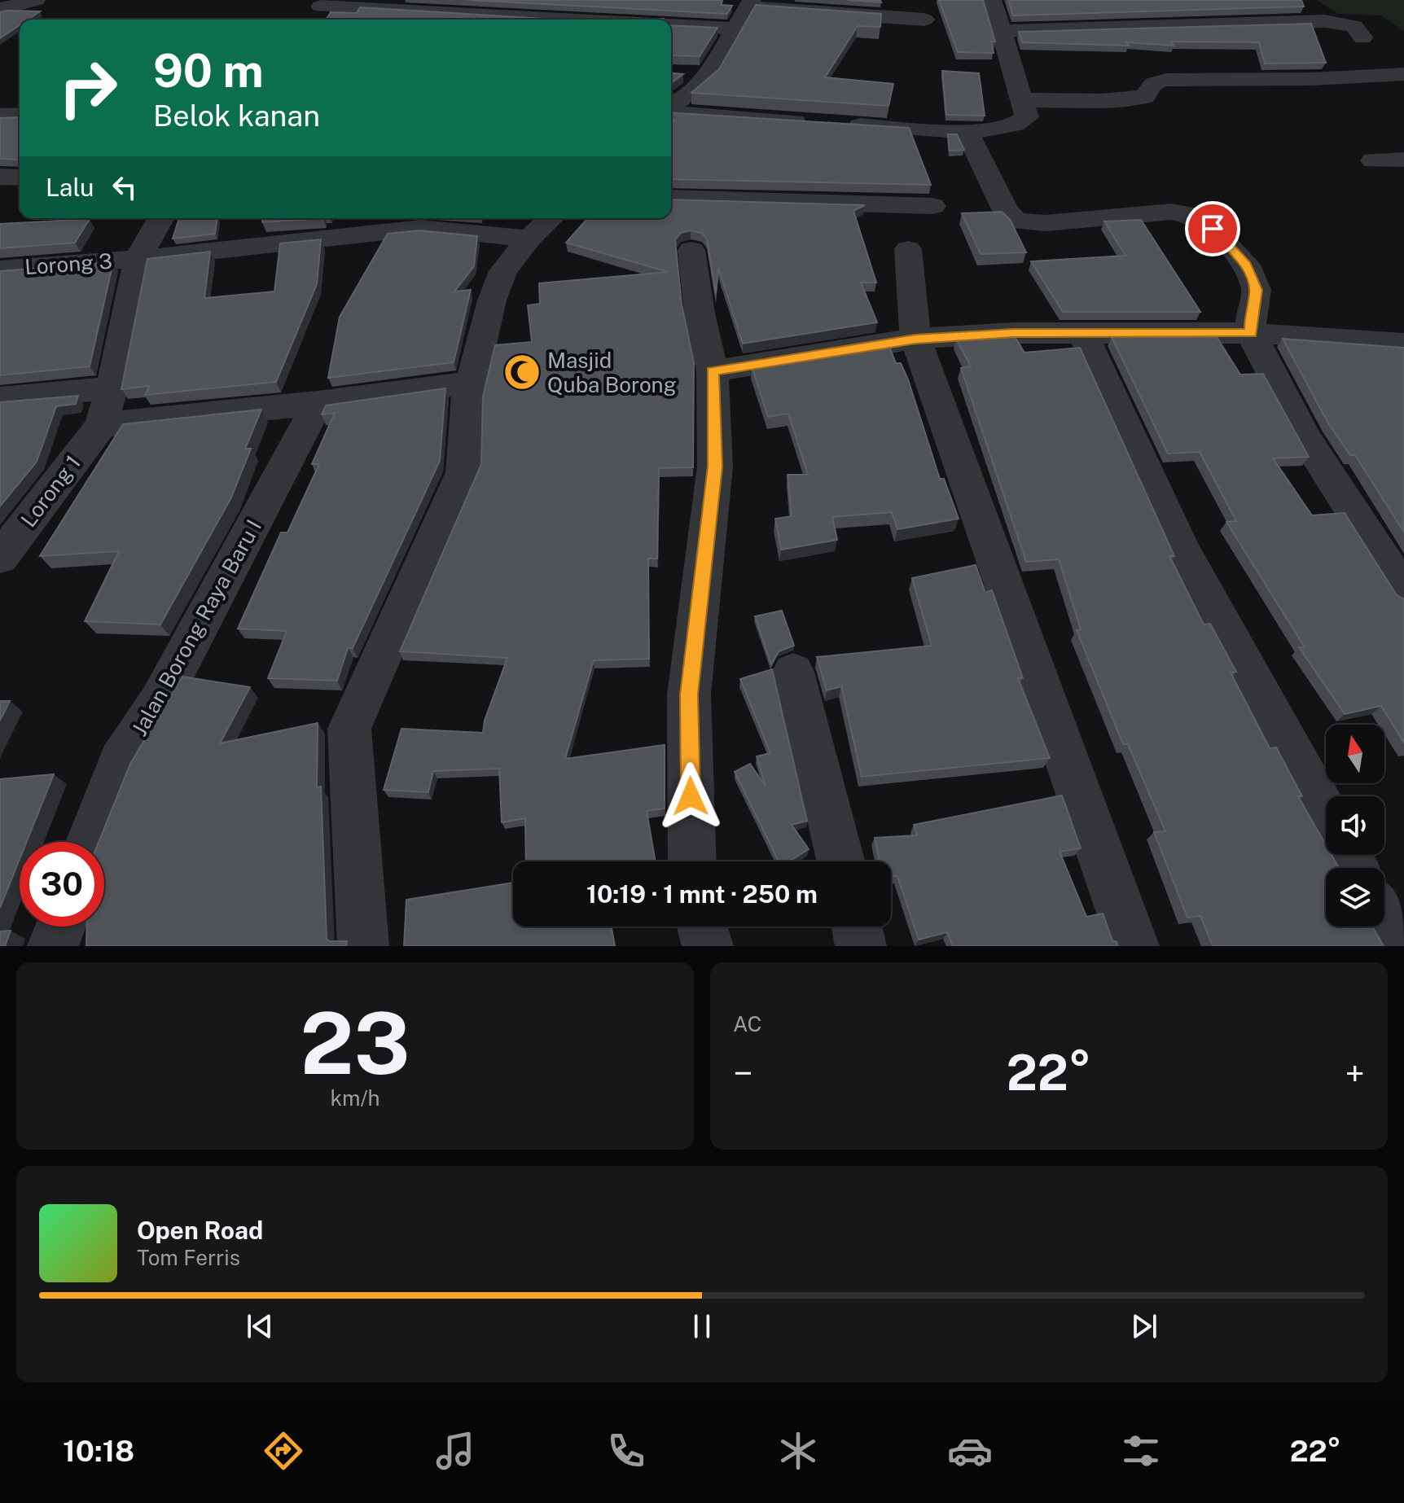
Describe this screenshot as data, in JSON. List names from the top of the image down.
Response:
{
  "streets": {
    "street": ["Lorong 3", "Lorong 1", "Jalan Borong Raya Baru I"]
  },
  "places": {
    "mosque": ["Masjid Quba Borong"]
  },
  "north": "top",
  "page": {
    "turn": ["90 m", "Belok kanan"],
    "then": "Lalu",
    "limit": "30",
    "trip": "10:19 · 1 mnt · 250 m",
    "tile": [
      ["23", "km/h"],
      "AC"
    ],
    "heat": ["−", "22°", "+"],
    "song": ["Open Road", "Tom Ferris"],
    "tabs": ["10:18", "22°"]
  }
}
